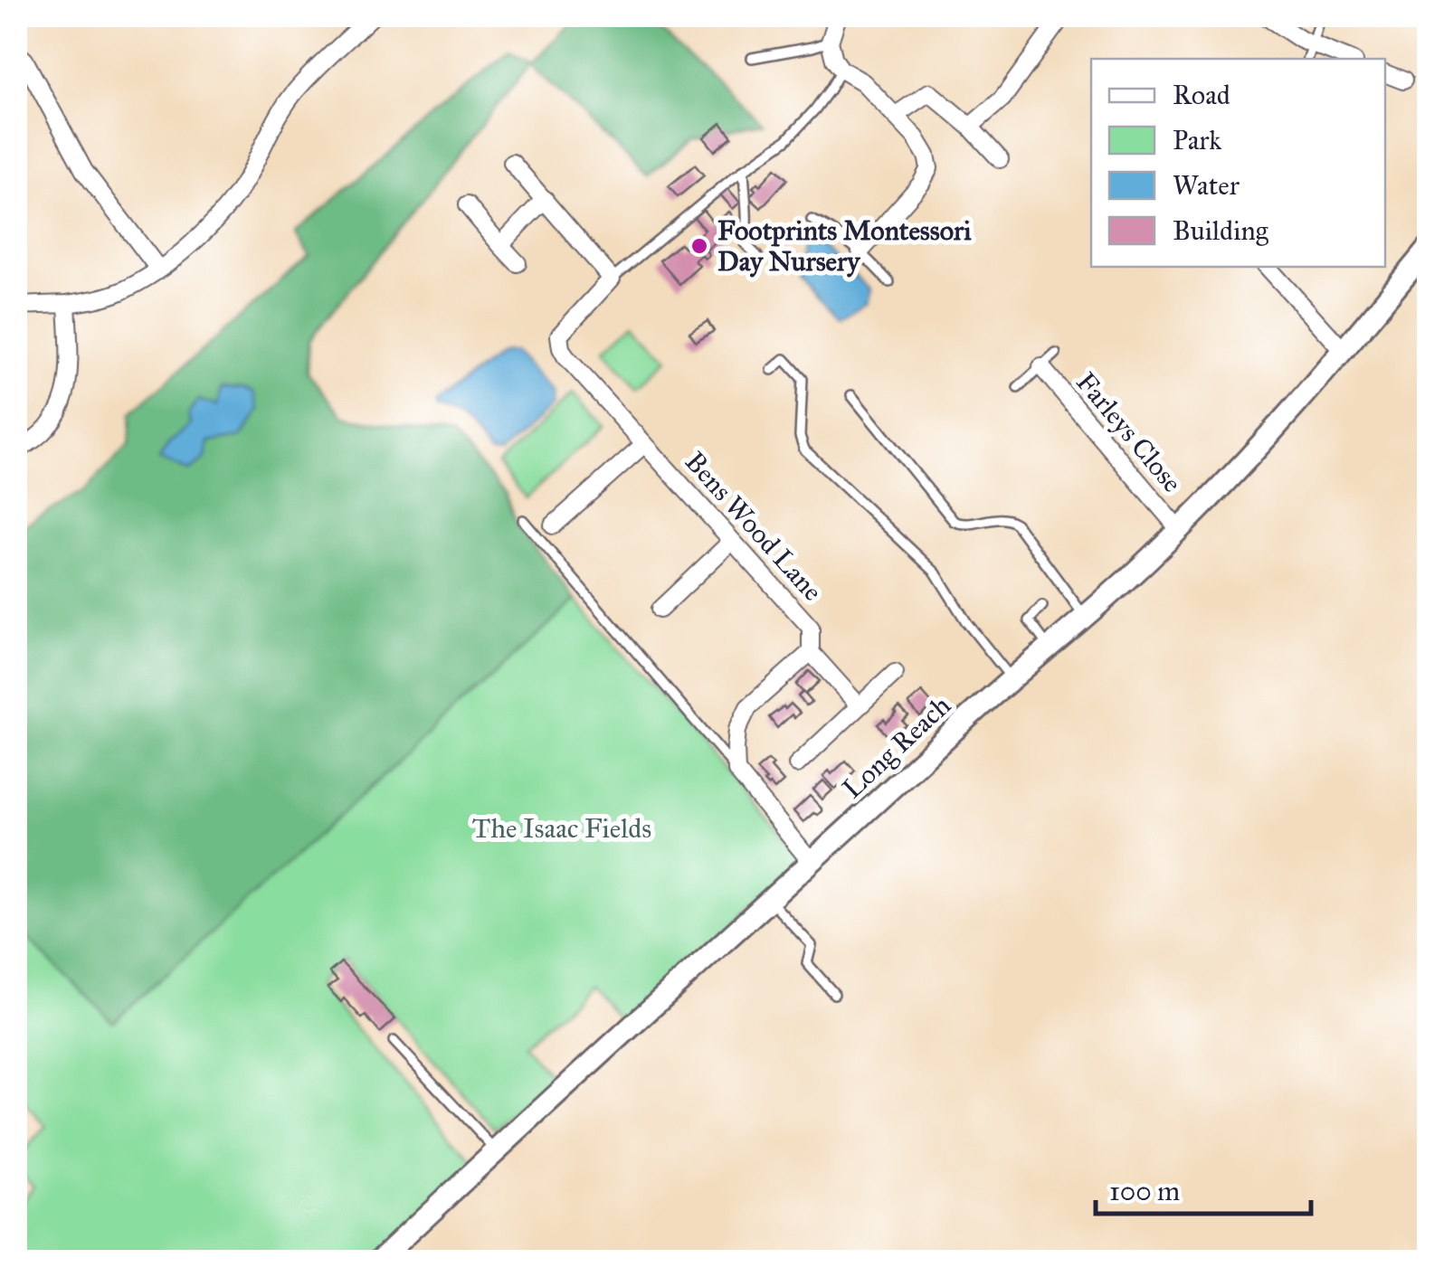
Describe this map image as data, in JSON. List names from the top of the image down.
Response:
{
  "streets": {
    "street": ["Farleys Close", "Bens Wood Lane", "Long Reach"]
  },
  "crossings": [
    ["Farleys Close", "Long Reach"]
  ],
  "parks": ["The Isaac Fields"],
  "places": ["Footprints Montessori Day Nursery"],
  "legend": [
    "Road",
    "Park",
    "Water",
    "Building"
  ],
  "scale_bar": "100 m"
}
